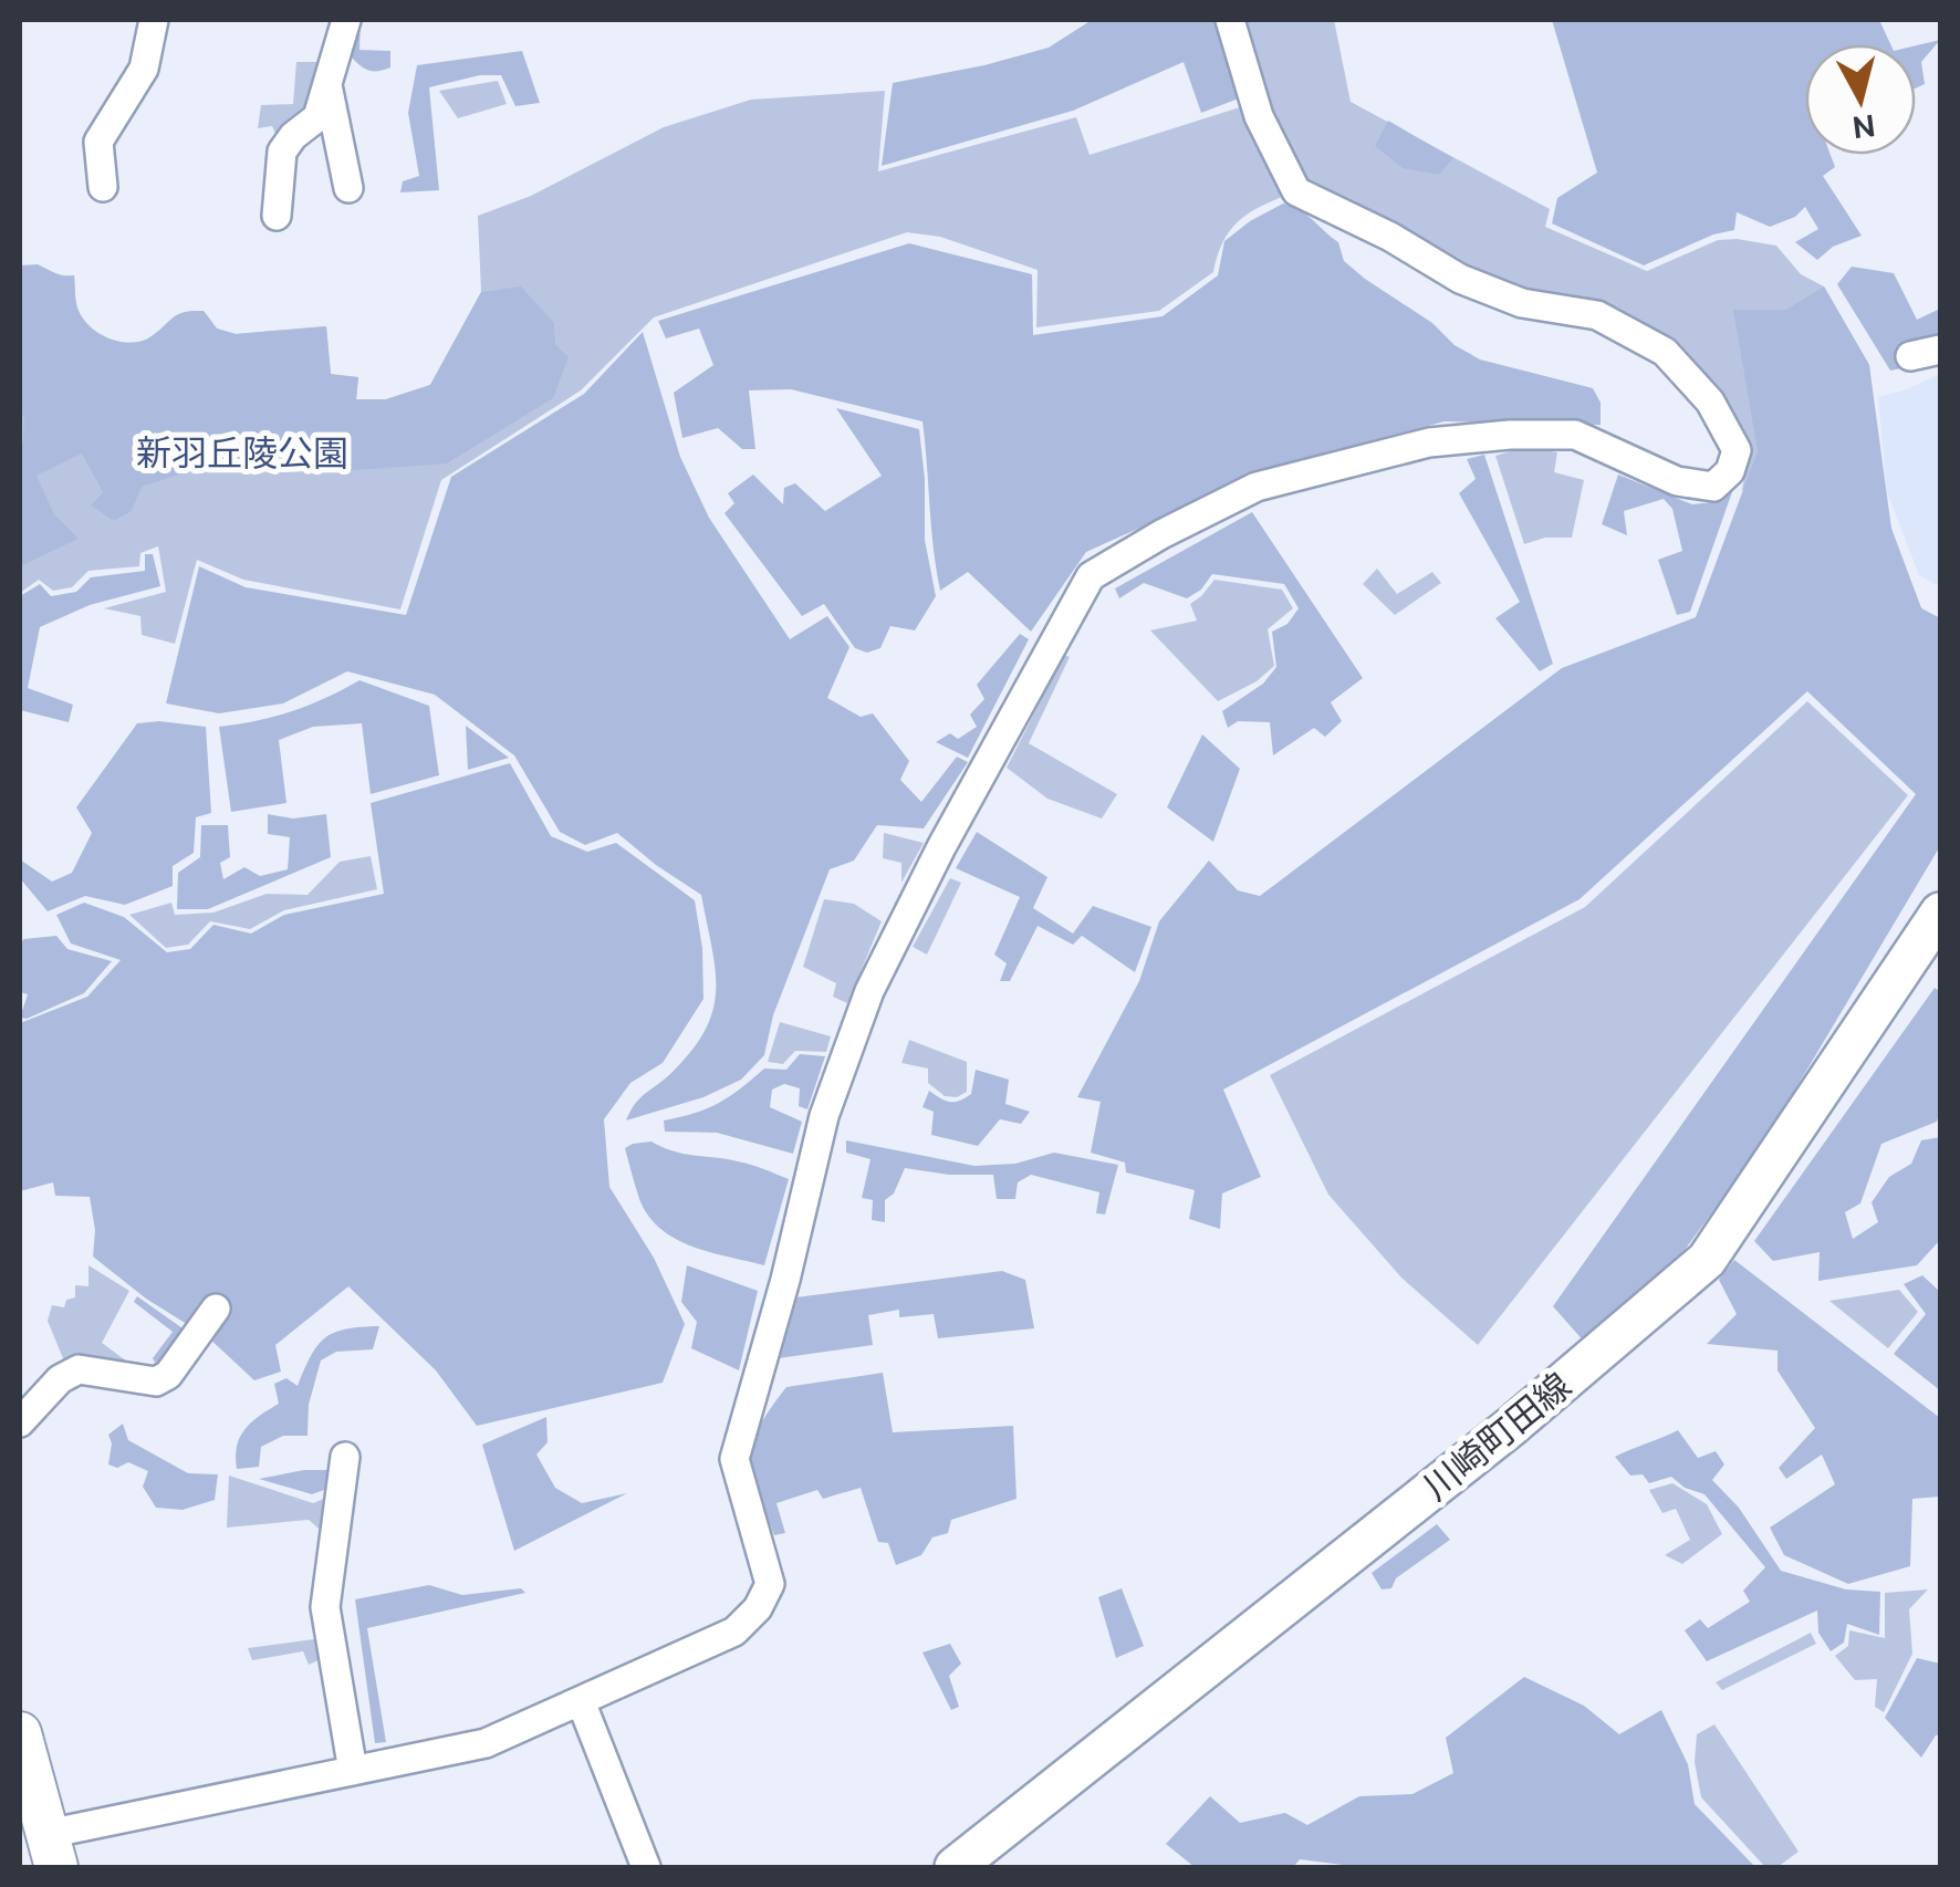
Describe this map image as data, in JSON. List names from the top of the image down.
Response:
{
  "streets": {
    "main road": ["川崎町田線"]
  },
  "parks": ["新羽丘陵公園"],
  "north": "bottom"
}
